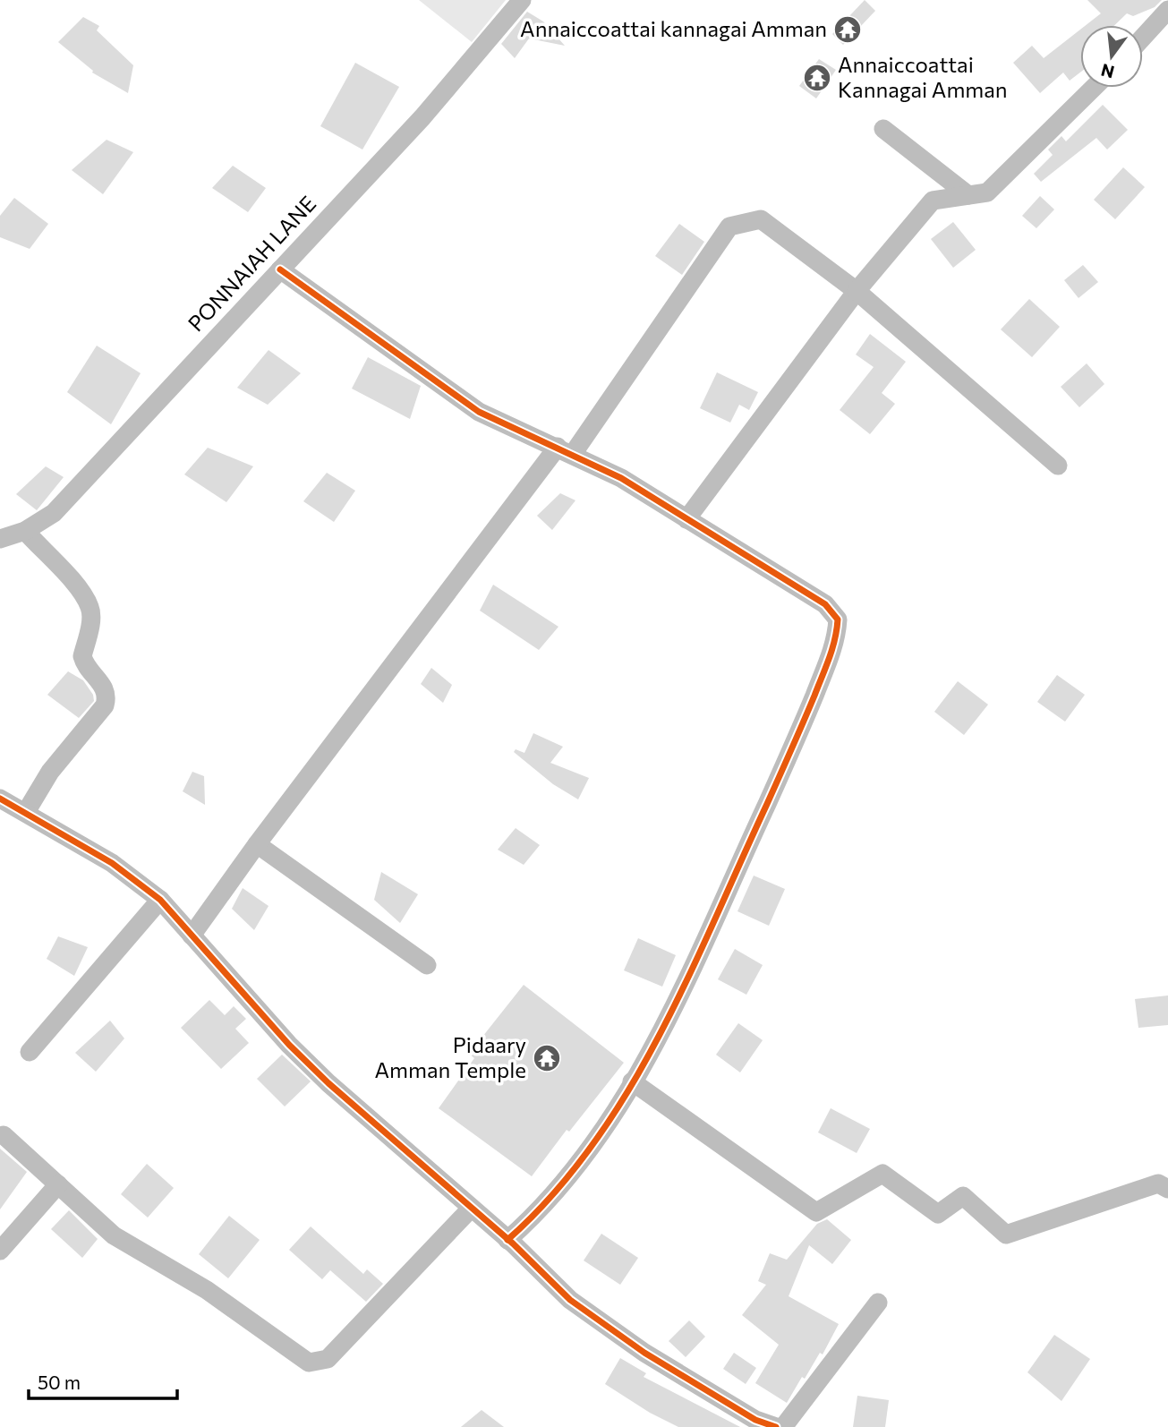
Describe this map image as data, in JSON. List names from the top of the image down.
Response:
{
  "streets": {
    "street": ["PONNAIAH LANE"]
  },
  "places": {
    "temple": ["Annaiccoattai kannagai Amman", "Annaiccoattai Kannagai Amman", "Pidaary Amman Temple"]
  },
  "scale_bar": "50 m",
  "north": "bottom"
}
